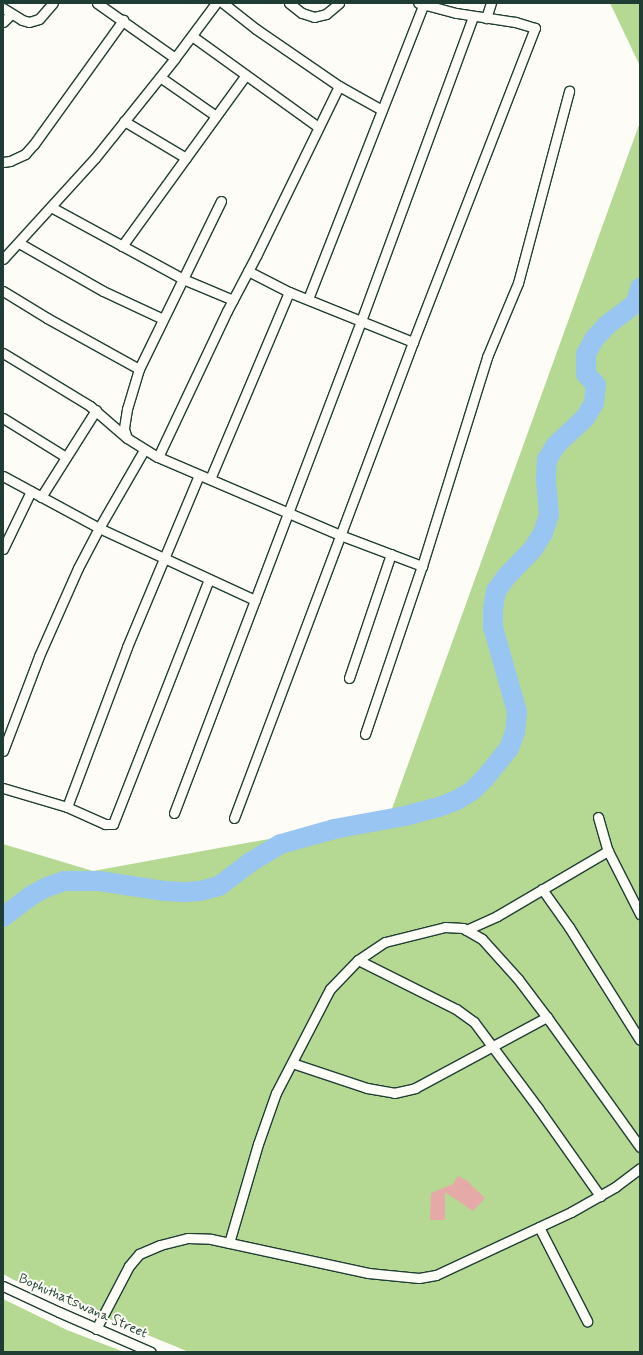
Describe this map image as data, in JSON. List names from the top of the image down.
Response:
{
  "streets": {
    "street": ["Bophuthatswana Street"]
  }
}
